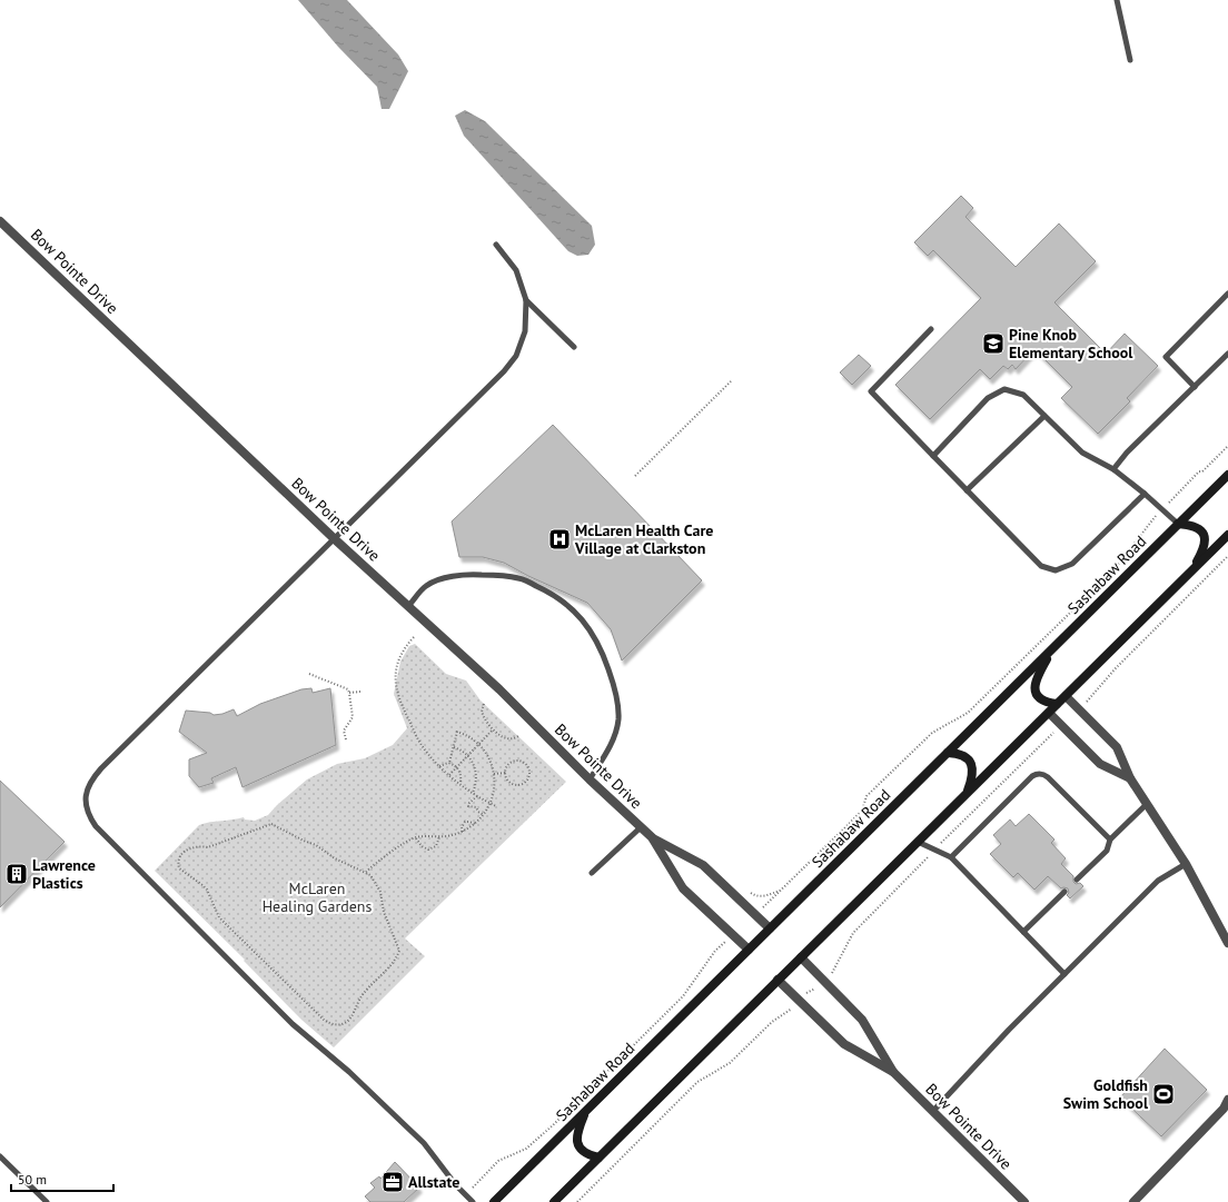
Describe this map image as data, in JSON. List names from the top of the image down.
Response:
{
  "streets": {
    "main road": ["Sashabaw Road"],
    "street": ["Bow Pointe Drive"]
  },
  "crossings": [
    ["Bow Pointe Drive", "Sashabaw Road"]
  ],
  "parks": ["McLaren Healing Gardens"],
  "places": {
    "school or university": ["Pine Knob Elementary School"],
    "hospital": ["McLaren Health Care Village at Clarkston"],
    "building": ["Lawrence Plastics"],
    "sports": ["Goldfish Swim School"],
    "office": ["Allstate"]
  },
  "scale_bar": "50 m"
}
